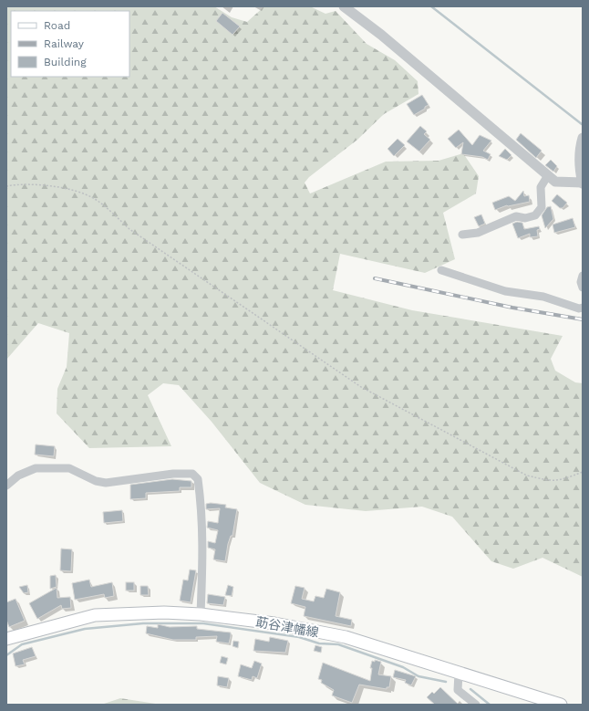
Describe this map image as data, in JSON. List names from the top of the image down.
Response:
{
  "streets": {
    "main road": ["莇谷津幡線"]
  },
  "legend": ["Road", "Railway", "Building"]
}
